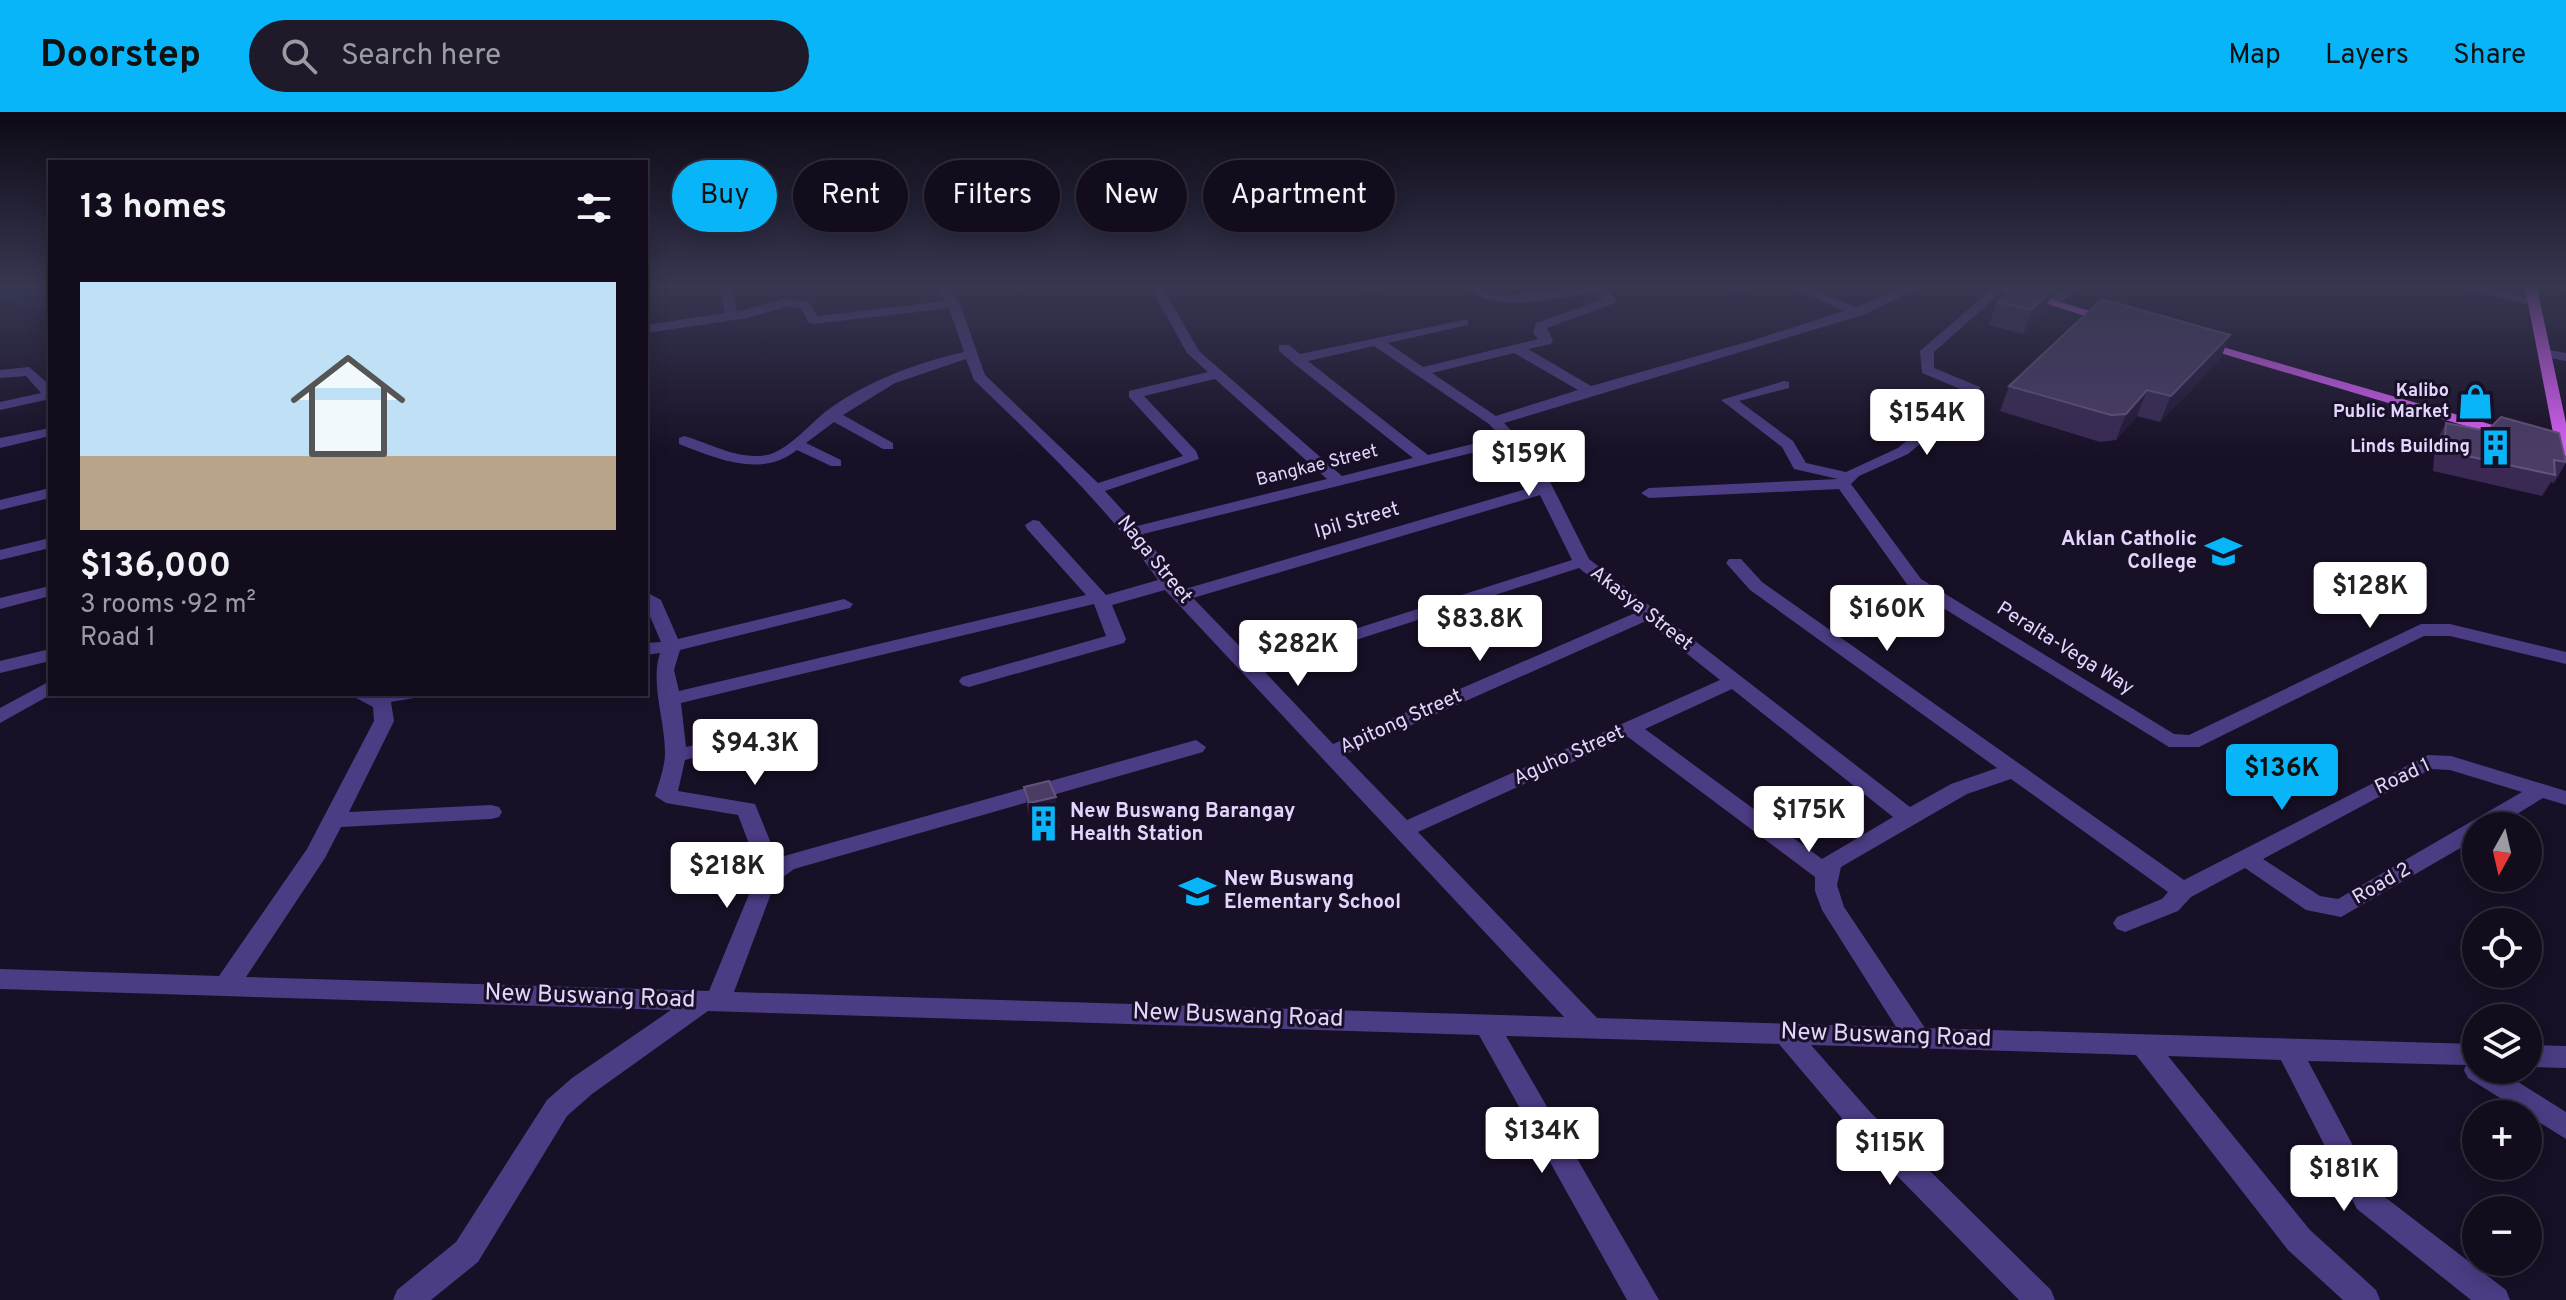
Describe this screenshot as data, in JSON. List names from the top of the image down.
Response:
{
  "streets": {
    "street": [
      "Bangkae Street",
      "Ipil Street",
      "Naga Street",
      "Akasya Street",
      "Peralta-Vega Way",
      "Apitong Street",
      "Aguho Street",
      "Road 1",
      "Road 2",
      "New Buswang Road"
    ]
  },
  "crossings": [
    ["Bangkae Street", "Naga Street"],
    ["Bangkae Street", "Akasya Street"],
    ["Ipil Street", "Naga Street"],
    ["Ipil Street", "Akasya Street"],
    ["Naga Street", "Apitong Street"],
    ["Naga Street", "Aguho Street"],
    ["Naga Street", "New Buswang Road"],
    ["Akasya Street", "Apitong Street"],
    ["Akasya Street", "Aguho Street"],
    ["Road 1", "Road 2"]
  ],
  "places": {
    "shop": ["Kalibo Public Market"],
    "building": ["Linds Building", "New Buswang Barangay Health Station"],
    "school or university": ["Aklan Catholic College", "New Buswang Elementary School"]
  },
  "north": "bottom",
  "page": {
    "header": "Doorstep",
    "search": "Search here",
    "nav": ["Map", "Layers", "Share"],
    "chip": [
      "Buy",
      "Rent",
      "Filters",
      "New",
      "Apartment"
    ],
    "heading": "13 homes",
    "list": [
      {
        "name": "$136,000",
        "note": "3 rooms · 92 m² · Road 1"
      }
    ],
    "price": [
      "$154K",
      "$159K",
      "$128K",
      "$160K",
      "$83.8K",
      "$282K",
      "$94.3K",
      "$136K",
      "$175K",
      "$218K",
      "$134K",
      "$115K",
      "$181K"
    ],
    "map_buttons": ["+", "−"]
  }
}
